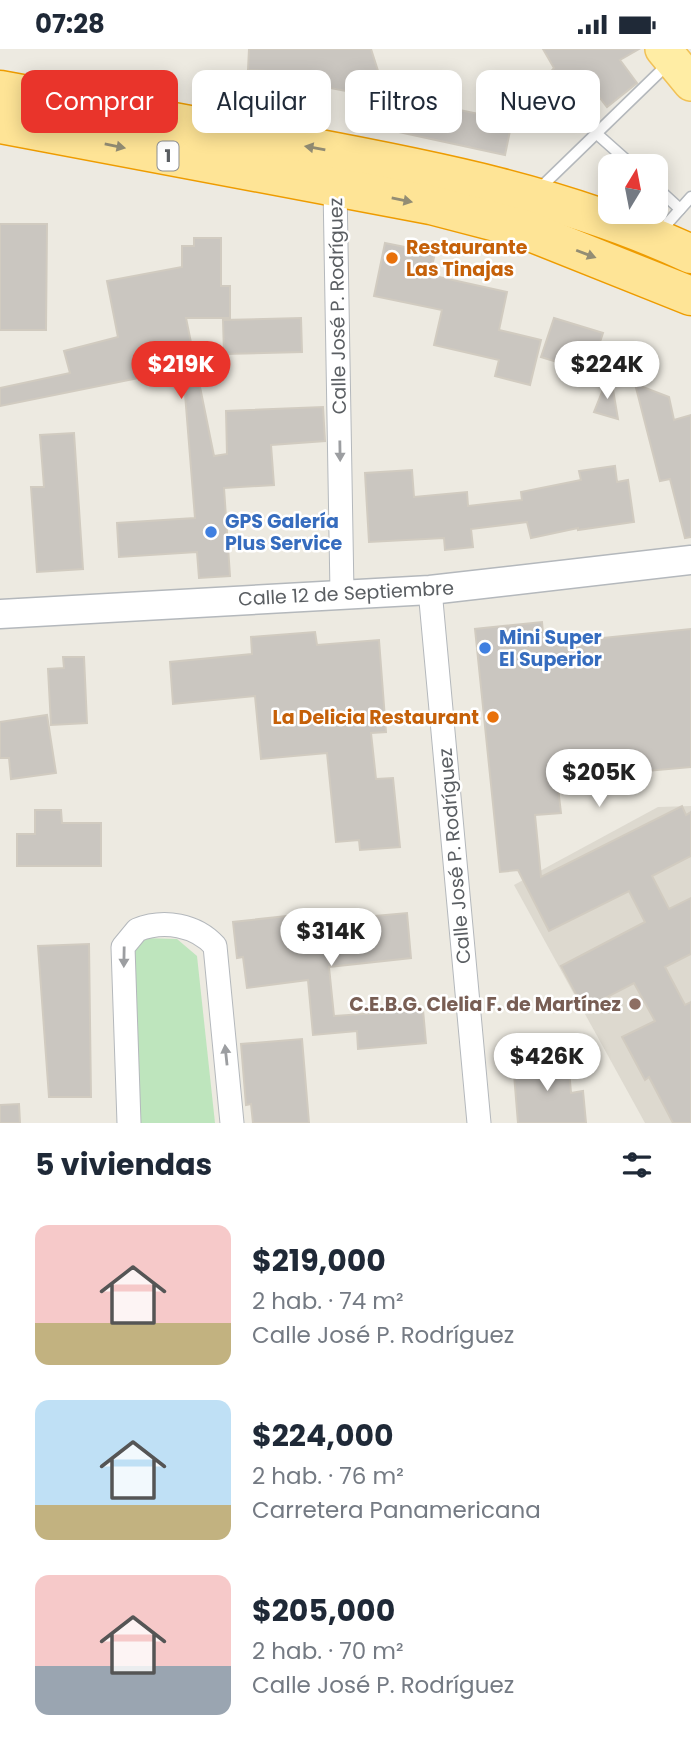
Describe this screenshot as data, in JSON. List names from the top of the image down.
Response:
{
  "streets": {
    "highway": ["1"],
    "street": ["Calle José P. Rodríguez", "Calle 12 de Septiembre"]
  },
  "crossings": [
    ["1", "Calle José P. Rodríguez"],
    ["Calle José P. Rodríguez", "Calle 12 de Septiembre"]
  ],
  "one_way": ["Calle José P. Rodríguez"],
  "places": [
    "Restaurante Las Tinajas",
    "GPS Galería Plus Service",
    "Mini Super El Superior",
    "La Delicia Restaurant",
    "C.E.B.G. Clelia F. de Martínez"
  ],
  "north": "top",
  "page": {
    "status": "07:28",
    "chip": [
      "Comprar",
      "Alquilar",
      "Filtros",
      "Nuevo"
    ],
    "price": [
      "$219K",
      "$224K",
      "$205K",
      "$314K",
      "$426K"
    ],
    "heading": "5 viviendas",
    "list": [
      {
        "name": "$219,000",
        "note": "2 hab. · 74 m² · Calle José P. Rodríguez"
      },
      {
        "name": "$224,000",
        "note": "2 hab. · 76 m² · Carretera Panamericana"
      },
      {
        "name": "$205,000",
        "note": "2 hab. · 70 m² · Calle José P. Rodríguez"
      }
    ]
  }
}
